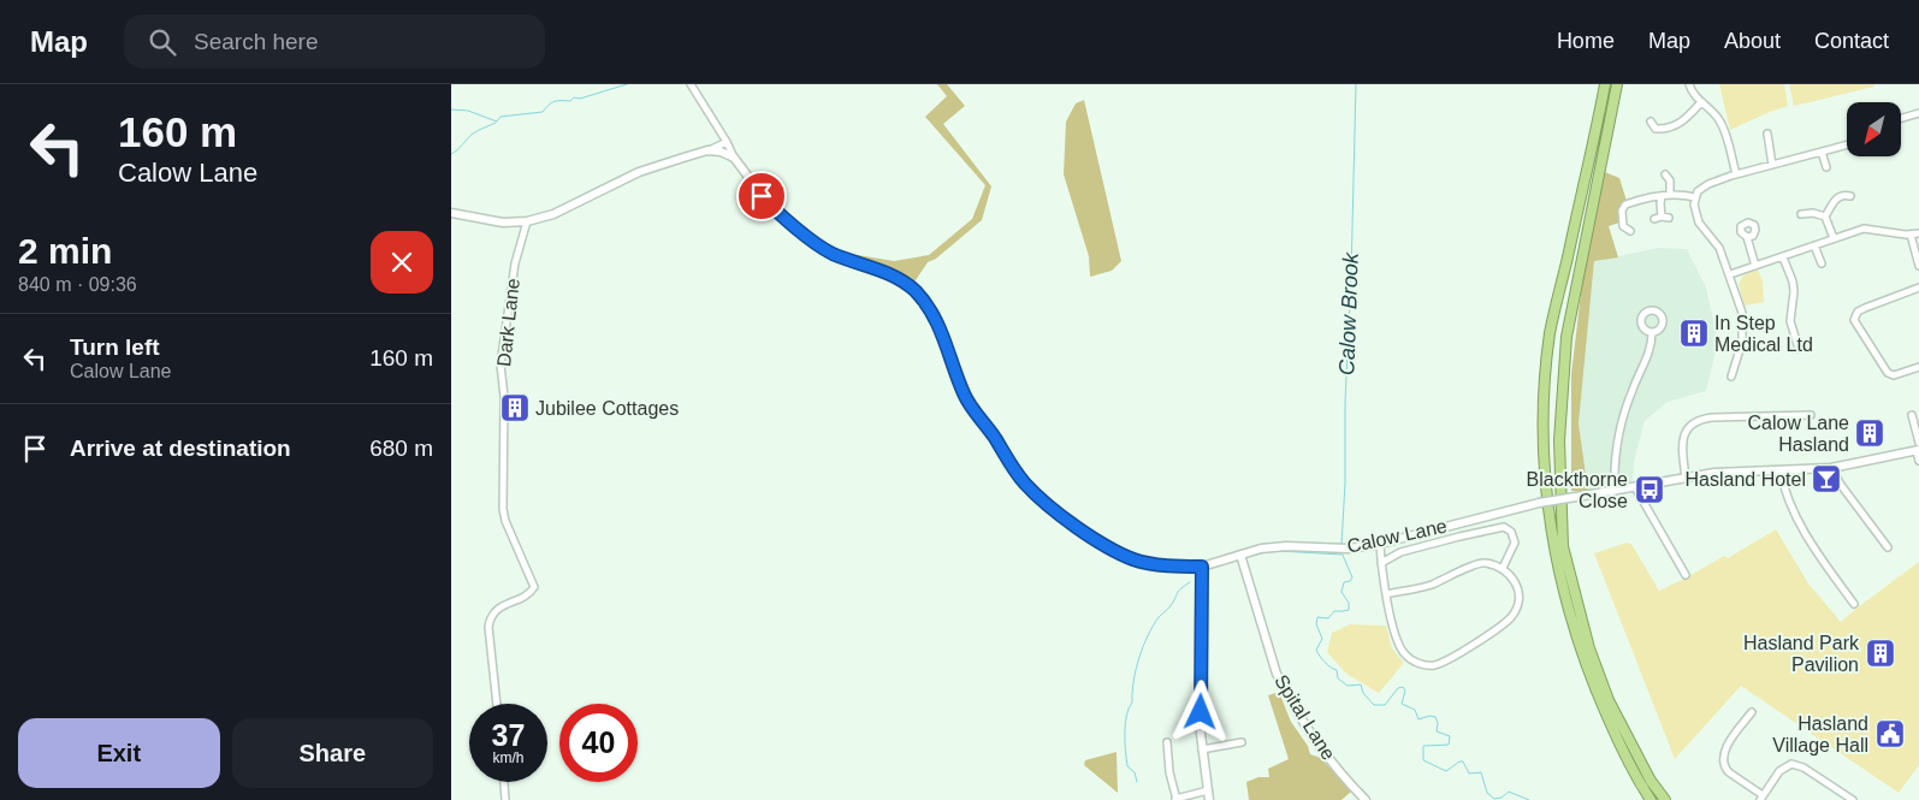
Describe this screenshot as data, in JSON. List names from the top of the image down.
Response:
{
  "streets": {
    "street": ["Dark Lane", "Calow Lane", "Spital Lane"]
  },
  "crossings": [
    ["Calow Lane", "Spital Lane"]
  ],
  "water": ["Calow Brook"],
  "places": {
    "building": [
      "In Step Medical Ltd",
      "Jubilee Cottages",
      "Calow Lane Hasland",
      "Hasland Park Pavilion"
    ],
    "bar": ["Hasland Hotel"],
    "bus stop": ["Blackthorne Close"],
    "public building": ["Hasland Village Hall"]
  },
  "north": "bottom left",
  "page": {
    "header": "Map",
    "search": "Search here",
    "nav": [
      "Home",
      "Map",
      "About",
      "Contact"
    ],
    "turn": ["160 m", "Calow Lane"],
    "heading": ["2 min", "840 m · 09:36"],
    "list": [
      {
        "name": "Turn left",
        "note": "Calow Lane",
        "value": "160 m"
      },
      {
        "name": "Arrive at destination",
        "value": "680 m"
      }
    ],
    "speed": "37 km/h",
    "limit": "40",
    "buttons": ["Exit", "Share"]
  }
}
